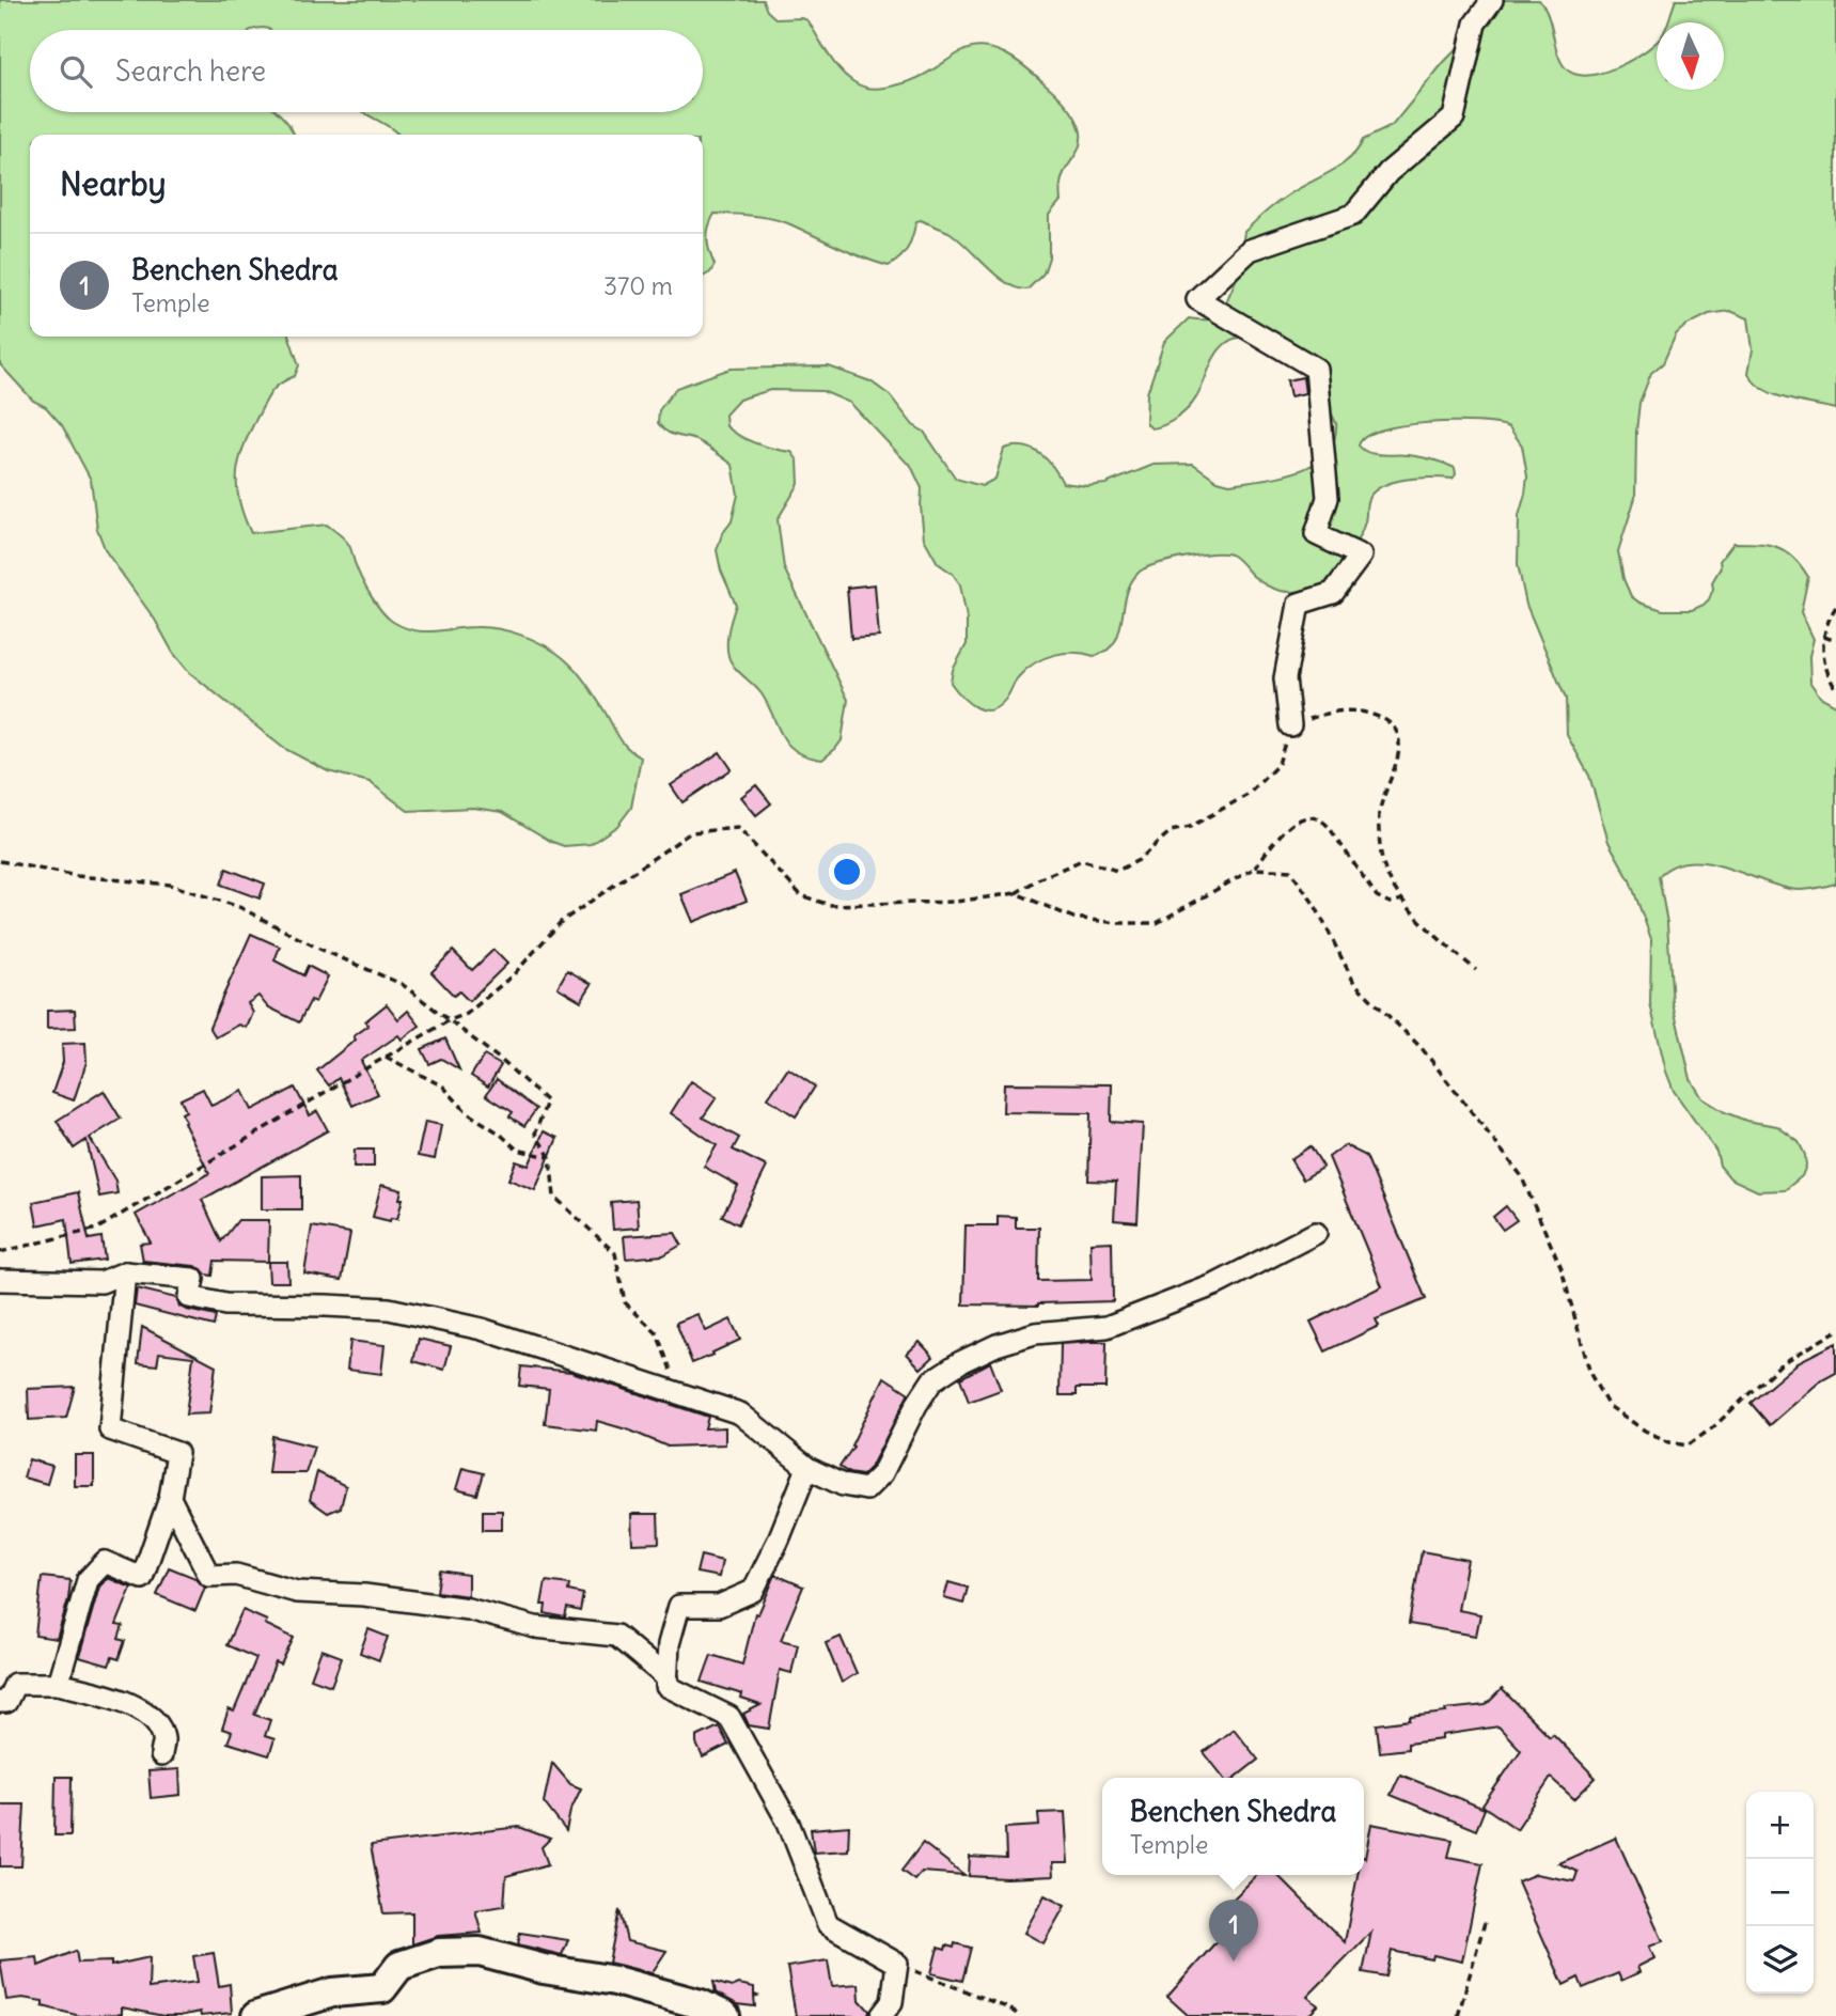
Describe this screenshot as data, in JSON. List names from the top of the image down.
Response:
{
  "north": "bottom",
  "page": {
    "search": "Search here",
    "heading": "Nearby",
    "list": [
      {
        "mark": "1",
        "name": "Benchen Shedra",
        "note": "Temple",
        "value": "370 m"
      }
    ],
    "popup": ["Benchen Shedra", "Temple"],
    "map_buttons": ["+", "−"],
    "pins": "1"
  }
}
